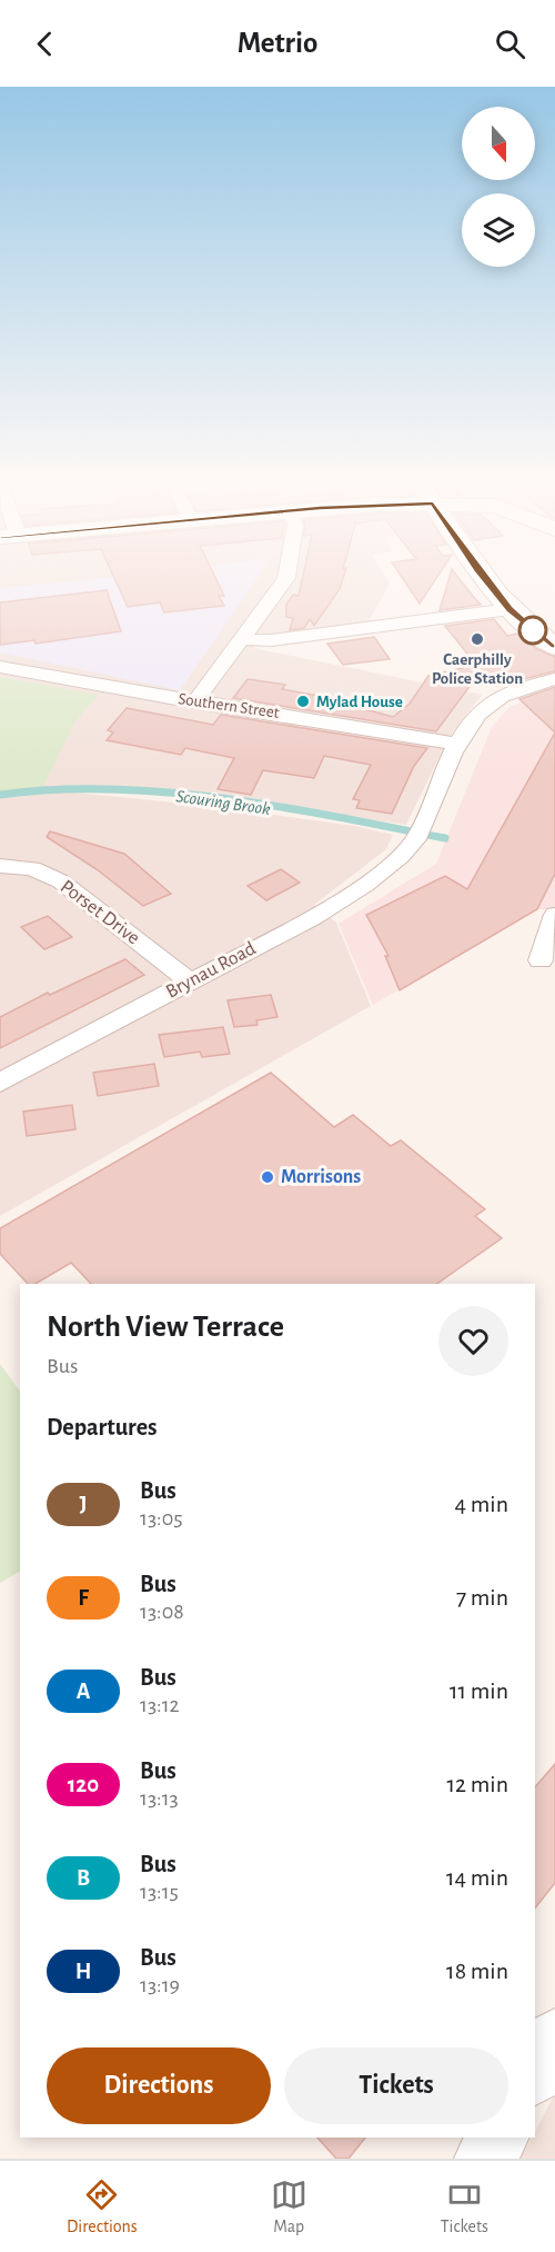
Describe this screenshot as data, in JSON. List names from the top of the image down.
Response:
{
  "streets": {
    "street": ["Southern Street", "Porset Drive", "Brynau Road"]
  },
  "crossings": [
    ["Southern Street", "Brynau Road"],
    ["Porset Drive", "Brynau Road"]
  ],
  "water": ["Scouring Brook"],
  "places": ["Caerphilly Police Station", "Mylad House", "Morrisons"],
  "lines": ["bus line J"],
  "north": "bottom",
  "page": {
    "header": "Metrio",
    "heading": [
      ["North View Terrace", "Bus"],
      "Departures"
    ],
    "list": [
      {
        "mark": "J",
        "name": "Bus",
        "note": "13:05",
        "value": "4 min"
      },
      {
        "mark": "F",
        "name": "Bus",
        "note": "13:08",
        "value": "7 min"
      },
      {
        "mark": "A",
        "name": "Bus",
        "note": "13:12",
        "value": "11 min"
      },
      {
        "mark": "120",
        "name": "Bus",
        "note": "13:13",
        "value": "12 min"
      },
      {
        "mark": "B",
        "name": "Bus",
        "note": "13:15",
        "value": "14 min"
      },
      {
        "mark": "H",
        "name": "Bus",
        "note": "13:19",
        "value": "18 min"
      }
    ],
    "buttons": ["Directions", "Tickets"],
    "tabs": ["Directions", "Map", "Tickets"]
  }
}
